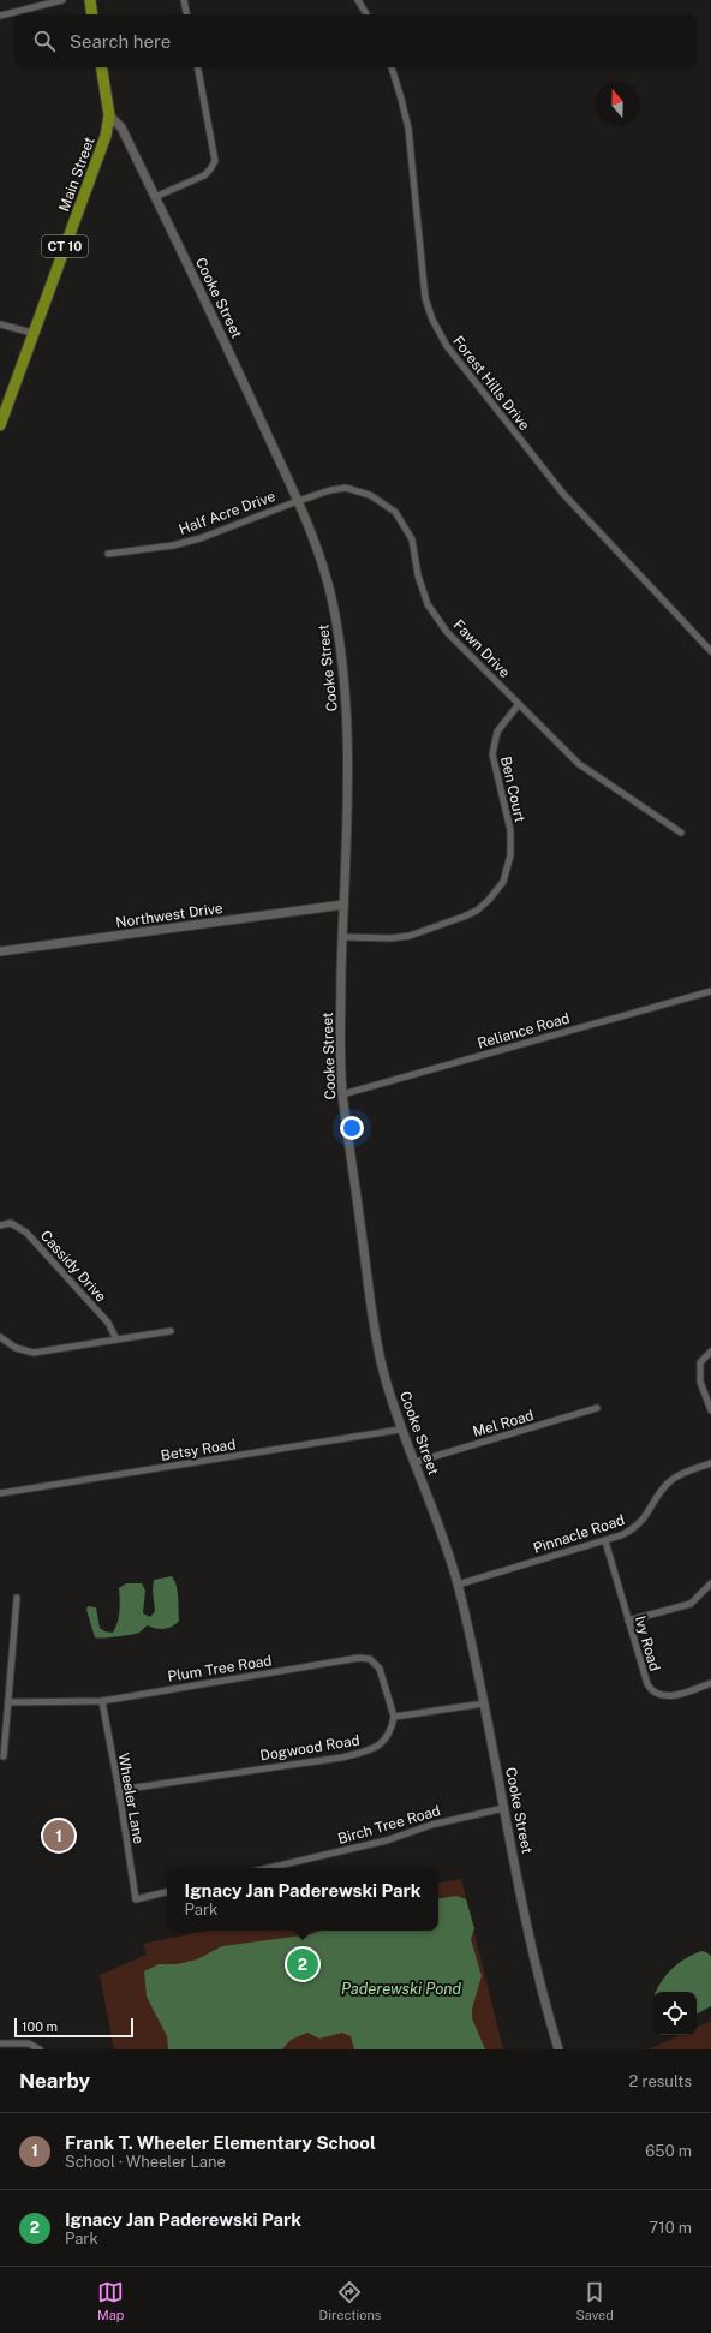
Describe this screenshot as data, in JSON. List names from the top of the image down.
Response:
{
  "streets": {
    "highway": ["Main Street", "CT 10"],
    "main road": ["Cooke Street", "Northwest Drive"],
    "street": [
      "Forest Hills Drive",
      "Half Acre Drive",
      "Fawn Drive",
      "Ben Court",
      "Reliance Road",
      "Cassidy Drive",
      "Mel Road",
      "Betsy Road",
      "Pinnacle Road",
      "Ivy Road",
      "Plum Tree Road",
      "Dogwood Road",
      "Wheeler Lane",
      "Birch Tree Road"
    ]
  },
  "crossings": [
    ["Main Street", "Cooke Street"],
    ["Cooke Street", "Half Acre Drive"],
    ["Cooke Street", "Fawn Drive"],
    ["Cooke Street", "Ben Court"],
    ["Cooke Street", "Northwest Drive"],
    ["Cooke Street", "Reliance Road"],
    ["Cooke Street", "Mel Road"],
    ["Cooke Street", "Betsy Road"],
    ["Cooke Street", "Pinnacle Road"],
    ["Cooke Street", "Birch Tree Road"],
    ["Half Acre Drive", "Fawn Drive"],
    ["Fawn Drive", "Ben Court"],
    ["Pinnacle Road", "Ivy Road"],
    ["Plum Tree Road", "Dogwood Road"],
    ["Plum Tree Road", "Wheeler Lane"],
    ["Dogwood Road", "Wheeler Lane"]
  ],
  "water": ["Paderewski Pond"],
  "scale_bar": "100 m",
  "north": "top",
  "page": {
    "search": "Search here",
    "pins": ["1", "2"],
    "popup": ["Ignacy Jan Paderewski Park", "Park"],
    "scale": "100 m",
    "heading": ["Nearby", "2 results"],
    "list": [
      {
        "mark": "1",
        "name": "Frank T. Wheeler Elementary School",
        "note": "School · Wheeler Lane",
        "value": "650 m"
      },
      {
        "mark": "2",
        "name": "Ignacy Jan Paderewski Park",
        "note": "Park",
        "value": "710 m"
      }
    ],
    "nav": ["Map", "Directions", "Saved"]
  }
}
